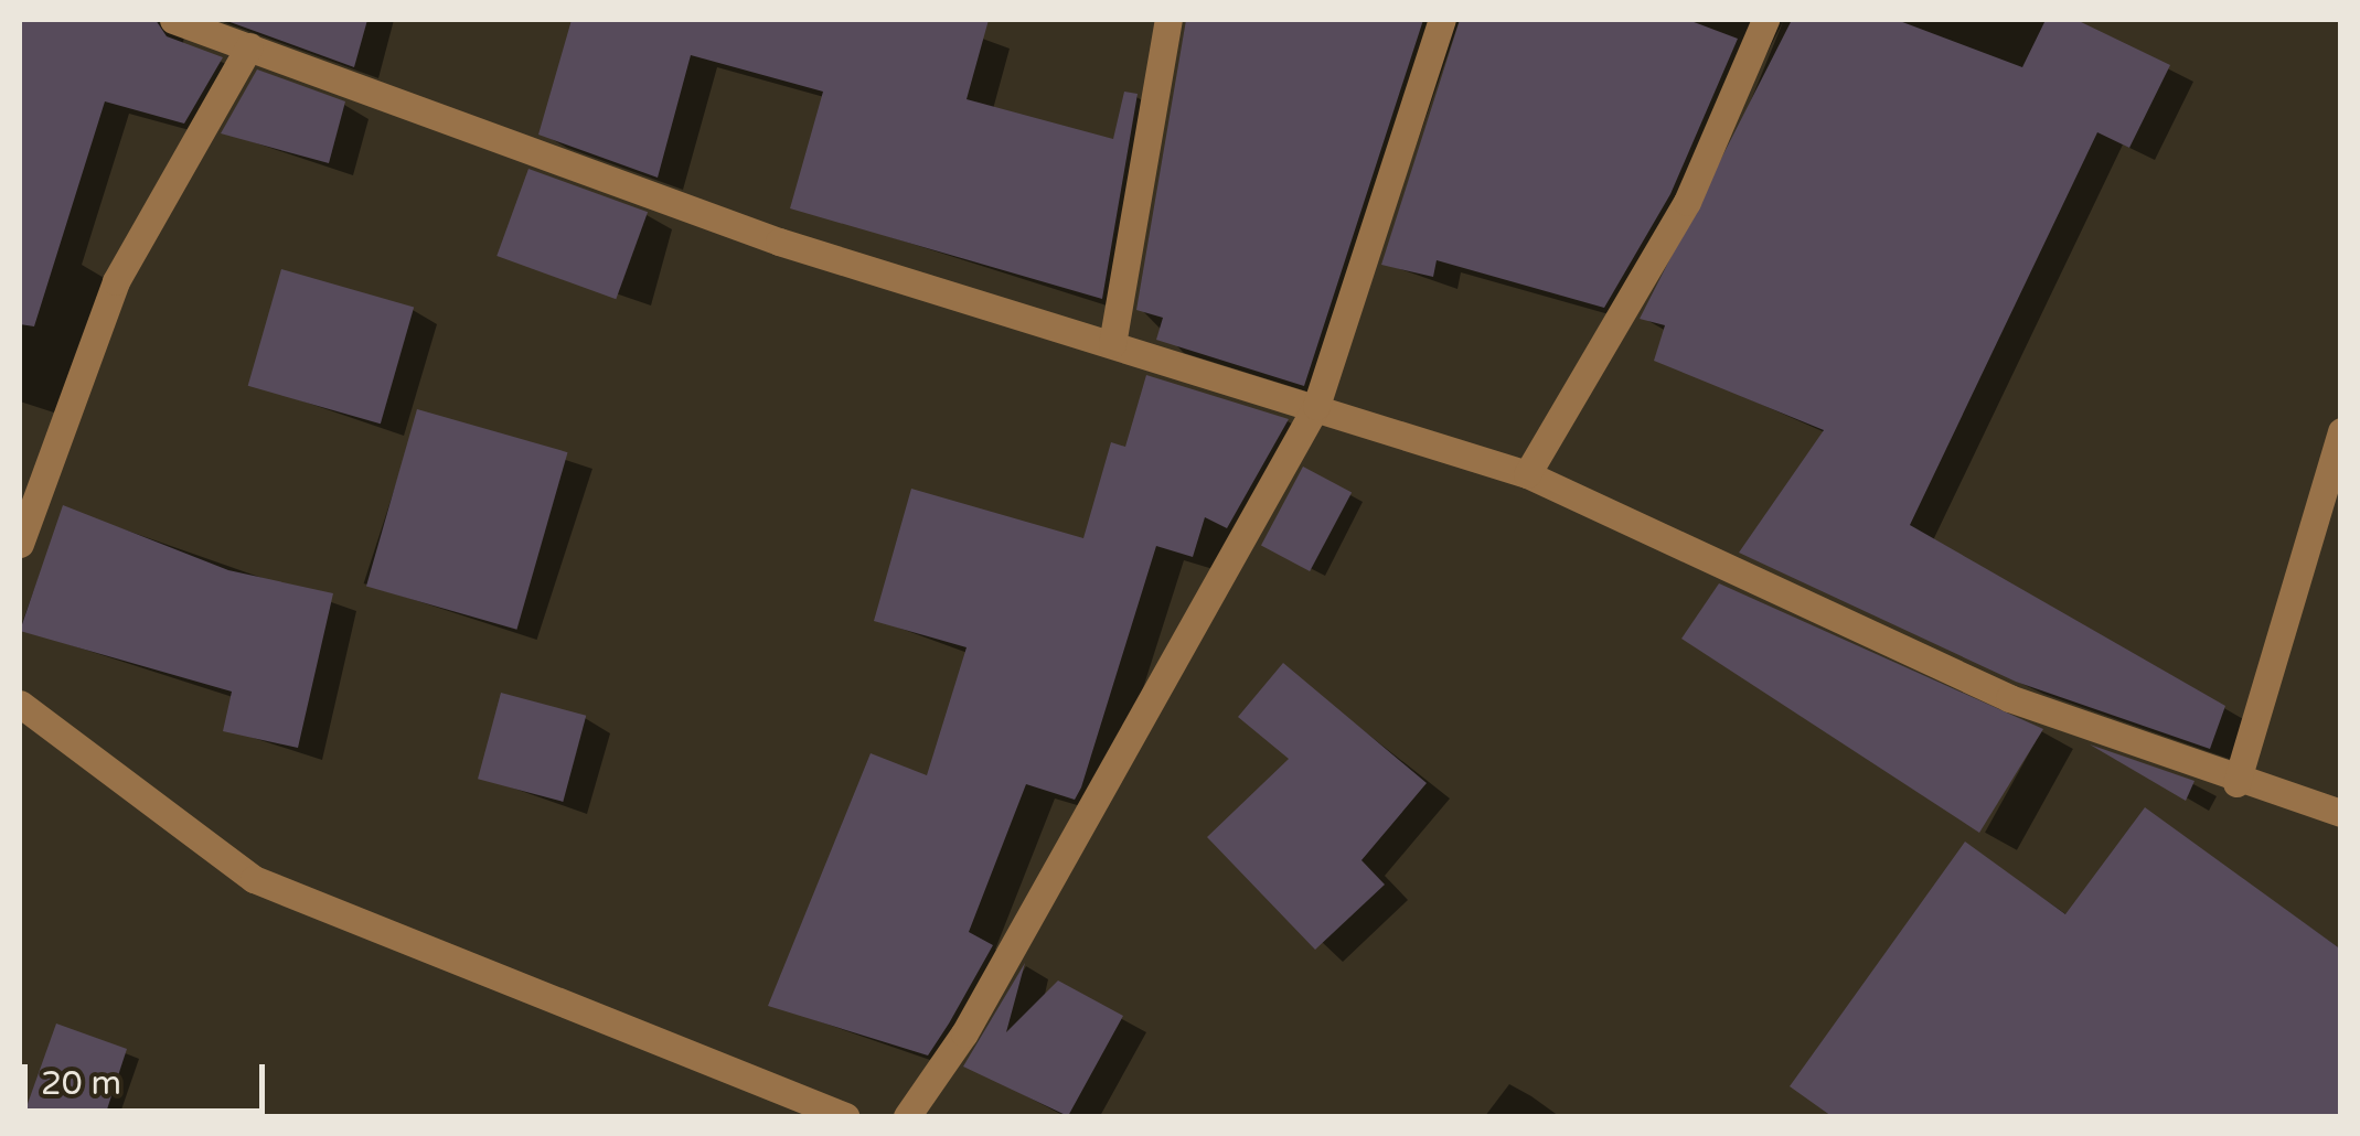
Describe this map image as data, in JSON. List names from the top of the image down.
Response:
{
  "scale_bar": "20 m"
}
